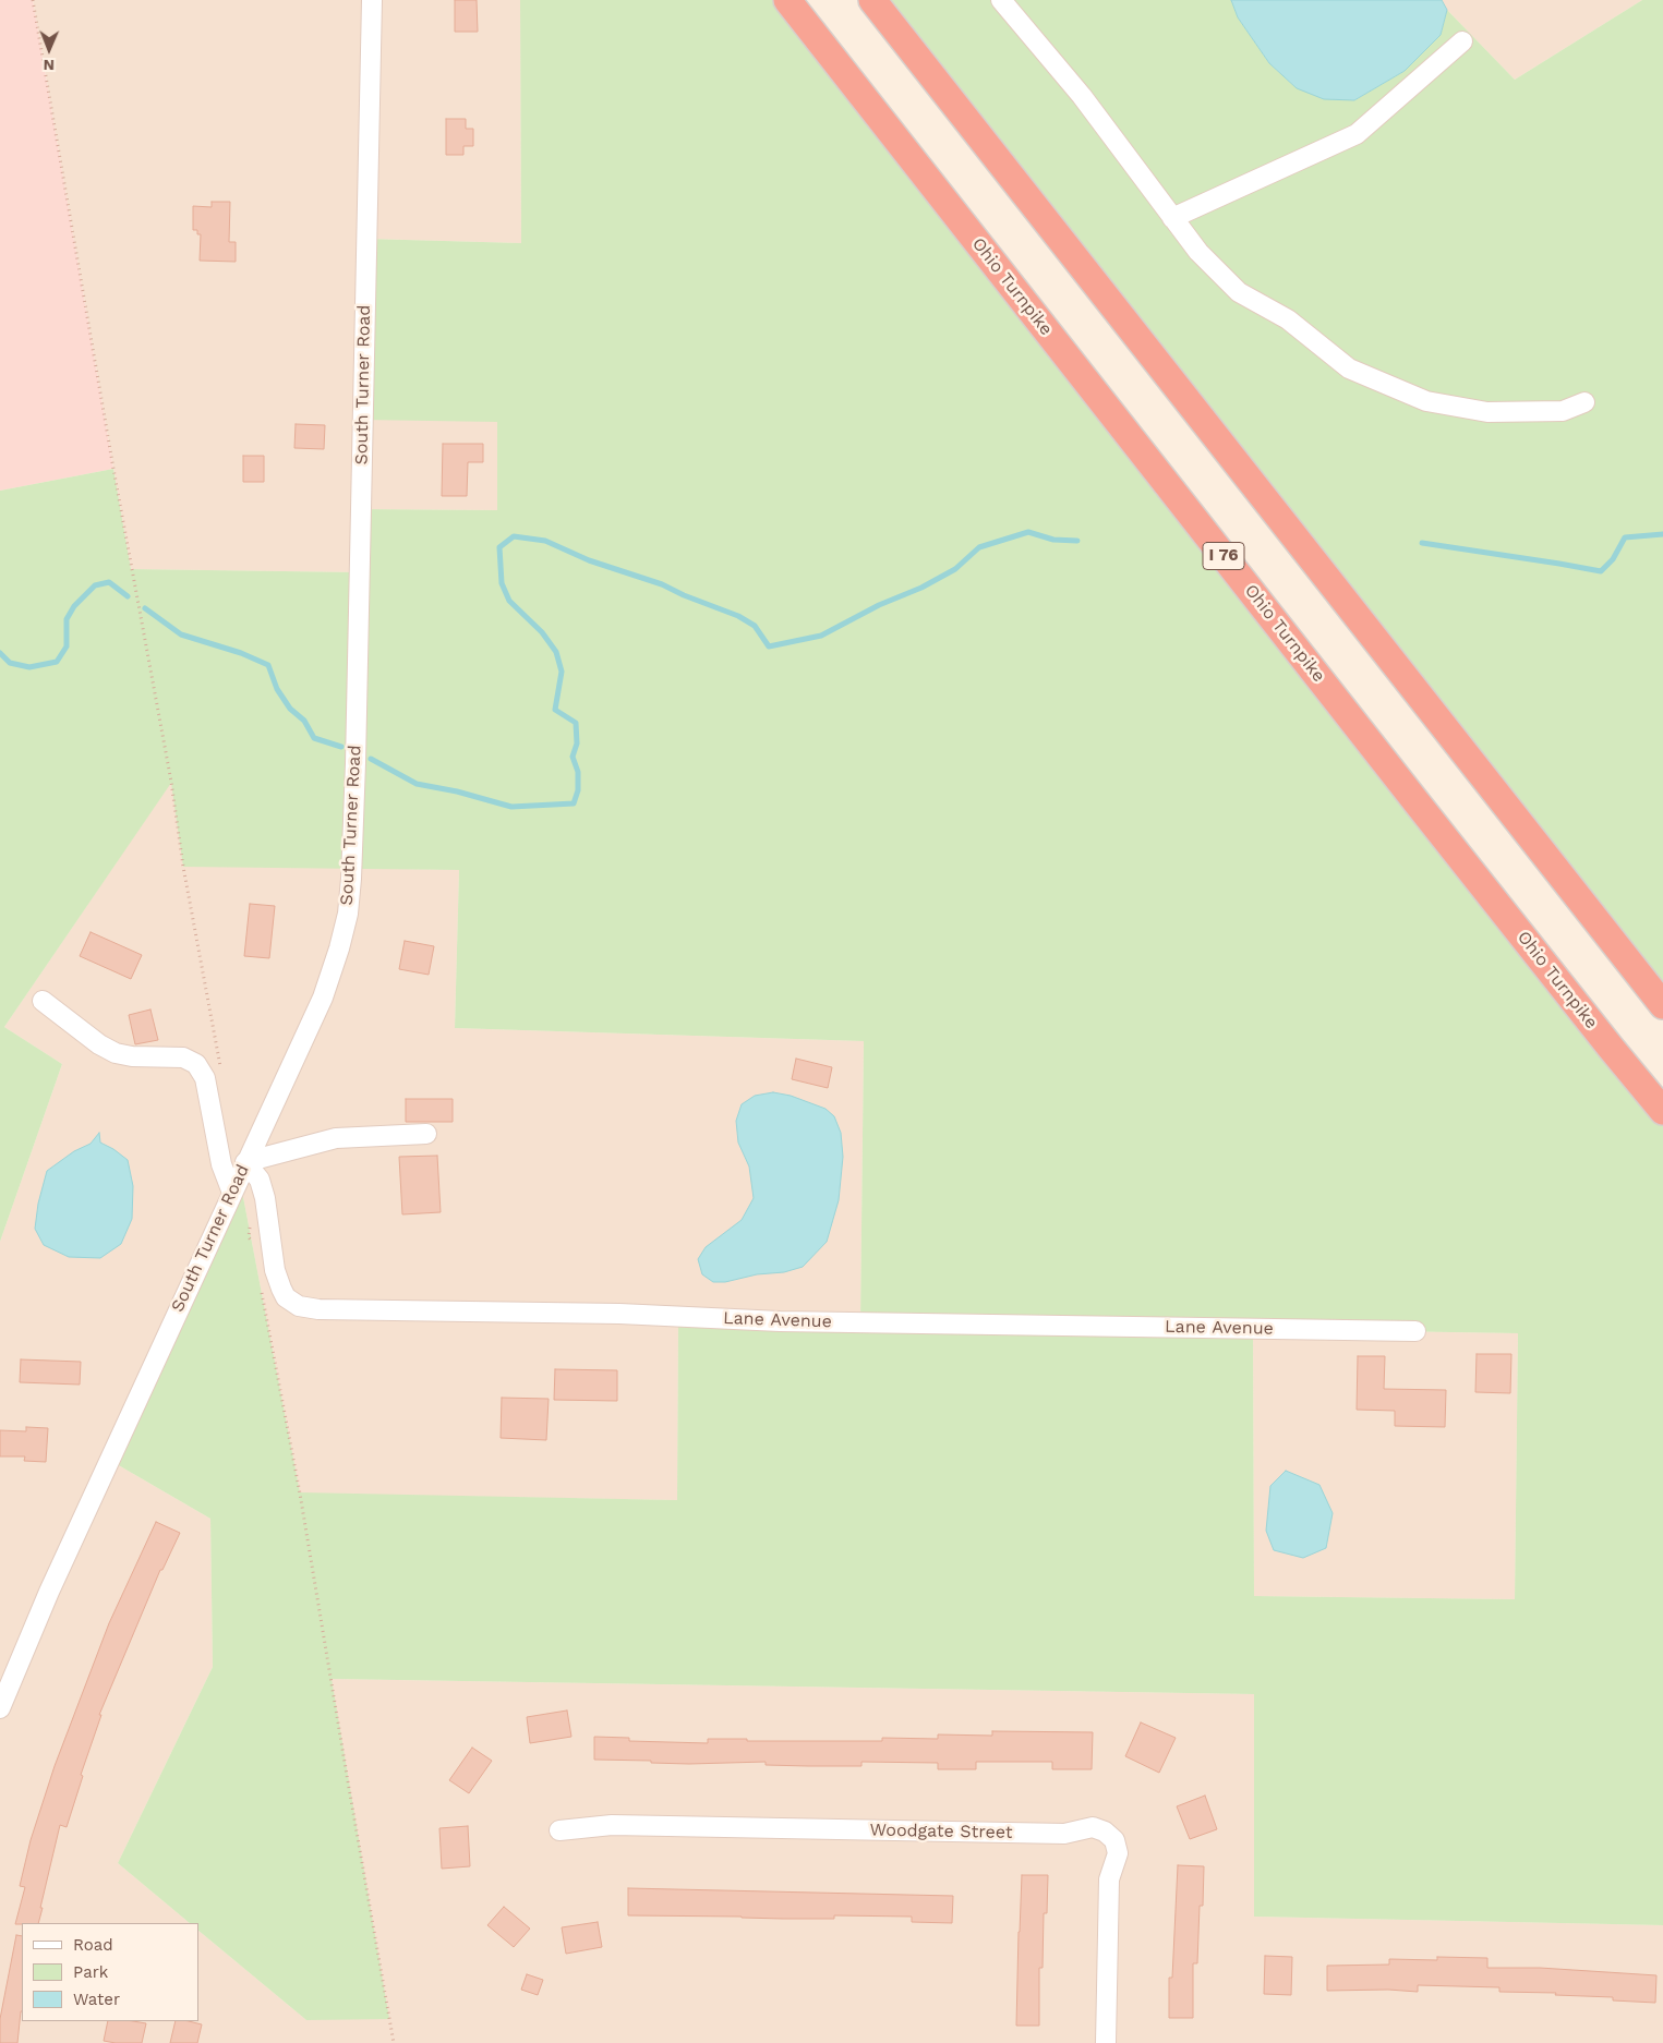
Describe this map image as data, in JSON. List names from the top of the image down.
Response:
{
  "streets": {
    "highway": ["Ohio Turnpike", "I 76"],
    "street": ["South Turner Road", "Lane Avenue", "Woodgate Street"]
  },
  "crossings": [
    ["South Turner Road", "Lane Avenue"]
  ],
  "legend": ["Road", "Park", "Water"],
  "north": "bottom"
}
